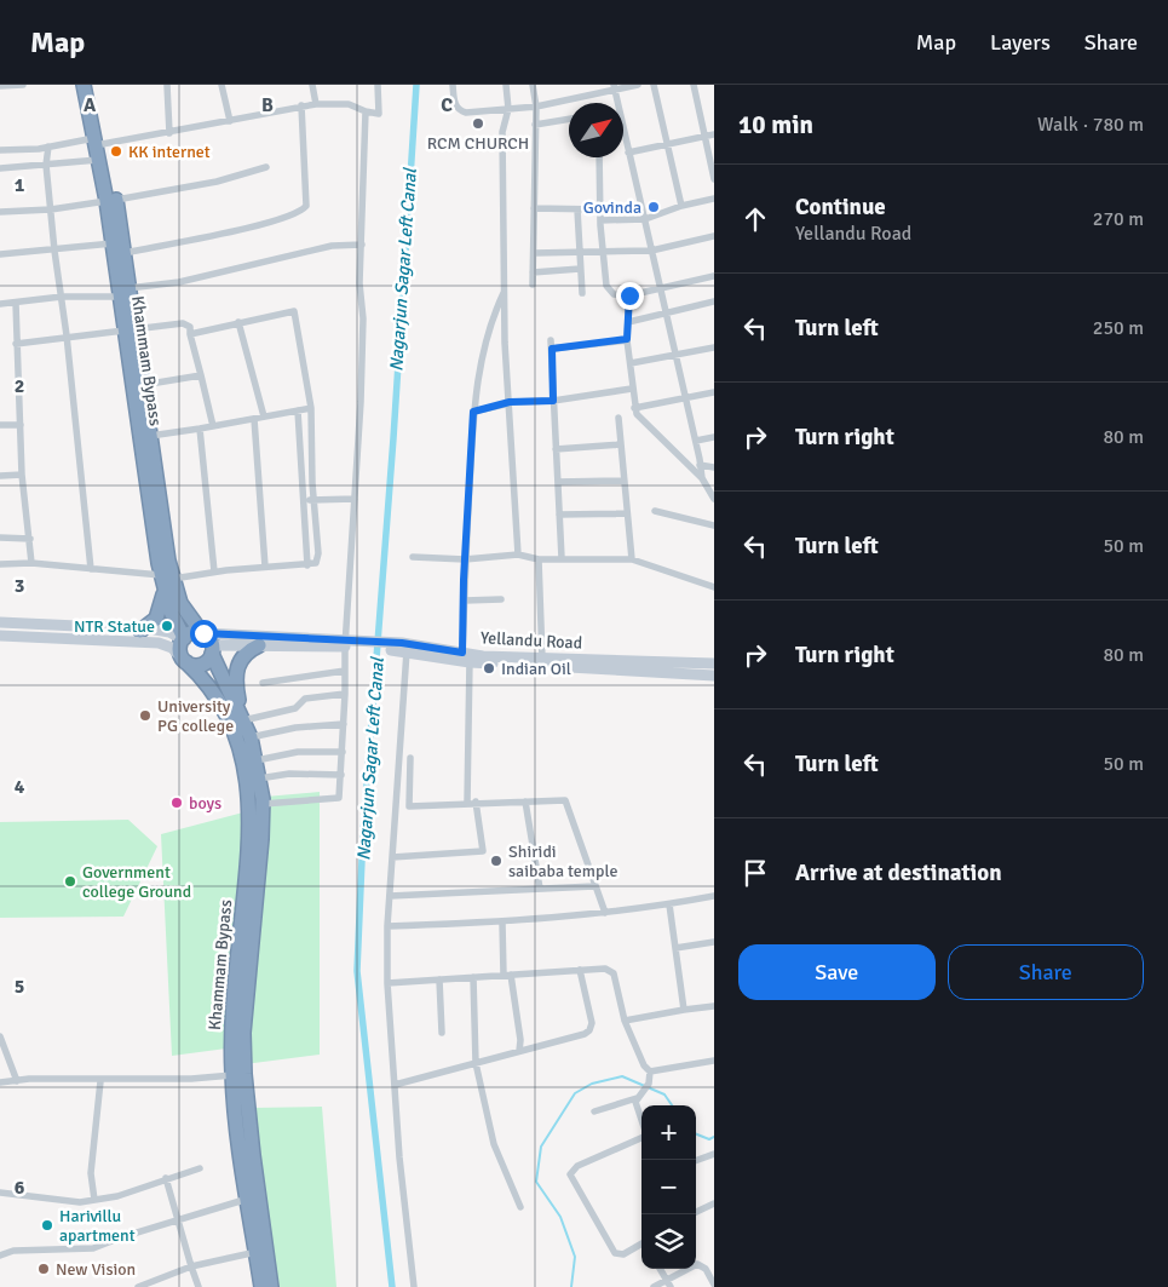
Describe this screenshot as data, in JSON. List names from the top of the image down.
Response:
{
  "streets": {
    "highway": ["Khammam Bypass"],
    "main road": ["Yellandu Road"]
  },
  "crossings": [
    ["Khammam Bypass", "Yellandu Road"]
  ],
  "water": ["Nagarjun Sagar Left Canal"],
  "places": [
    "RCM CHURCH",
    "KK internet",
    "Govinda",
    "NTR Statue",
    "Indian Oil",
    "University PG college",
    "boys",
    "Shiridi saibaba temple",
    "Government college Ground",
    "Harivillu apartment",
    "New Vision"
  ],
  "north": "top right",
  "page": {
    "header": "Map",
    "nav": ["Map", "Layers", "Share"],
    "heading": ["10 min", "Walk · 780 m"],
    "list": [
      ["Continue", "Yellandu Road", "270 m"],
      ["Turn left", "250 m"],
      ["Turn right", "80 m"],
      ["Turn left", "50 m"],
      ["Turn right", "80 m"],
      ["Turn left", "50 m"],
      "Arrive at destination"
    ],
    "buttons": ["Save", "Share"],
    "map_buttons": ["+", "−"]
  },
  "grid": {
    "columns": ["A", "B", "C"],
    "rows": [
      "1",
      "2",
      "3",
      "4",
      "5",
      "6"
    ]
  }
}
